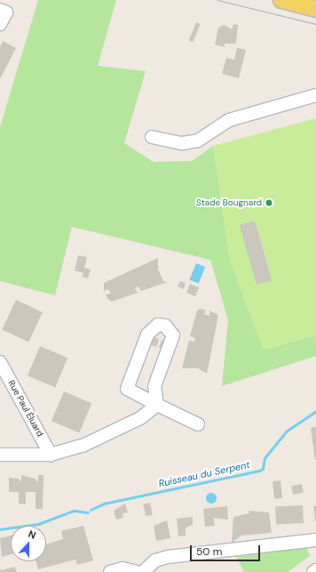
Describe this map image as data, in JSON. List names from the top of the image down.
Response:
{
  "streets": {
    "street": ["Rue Paul Éluard"]
  },
  "water": ["Ruisseau du Serpent"],
  "places": ["Stade Bougnard"],
  "scale_bar": "50 m",
  "north": "top"
}
